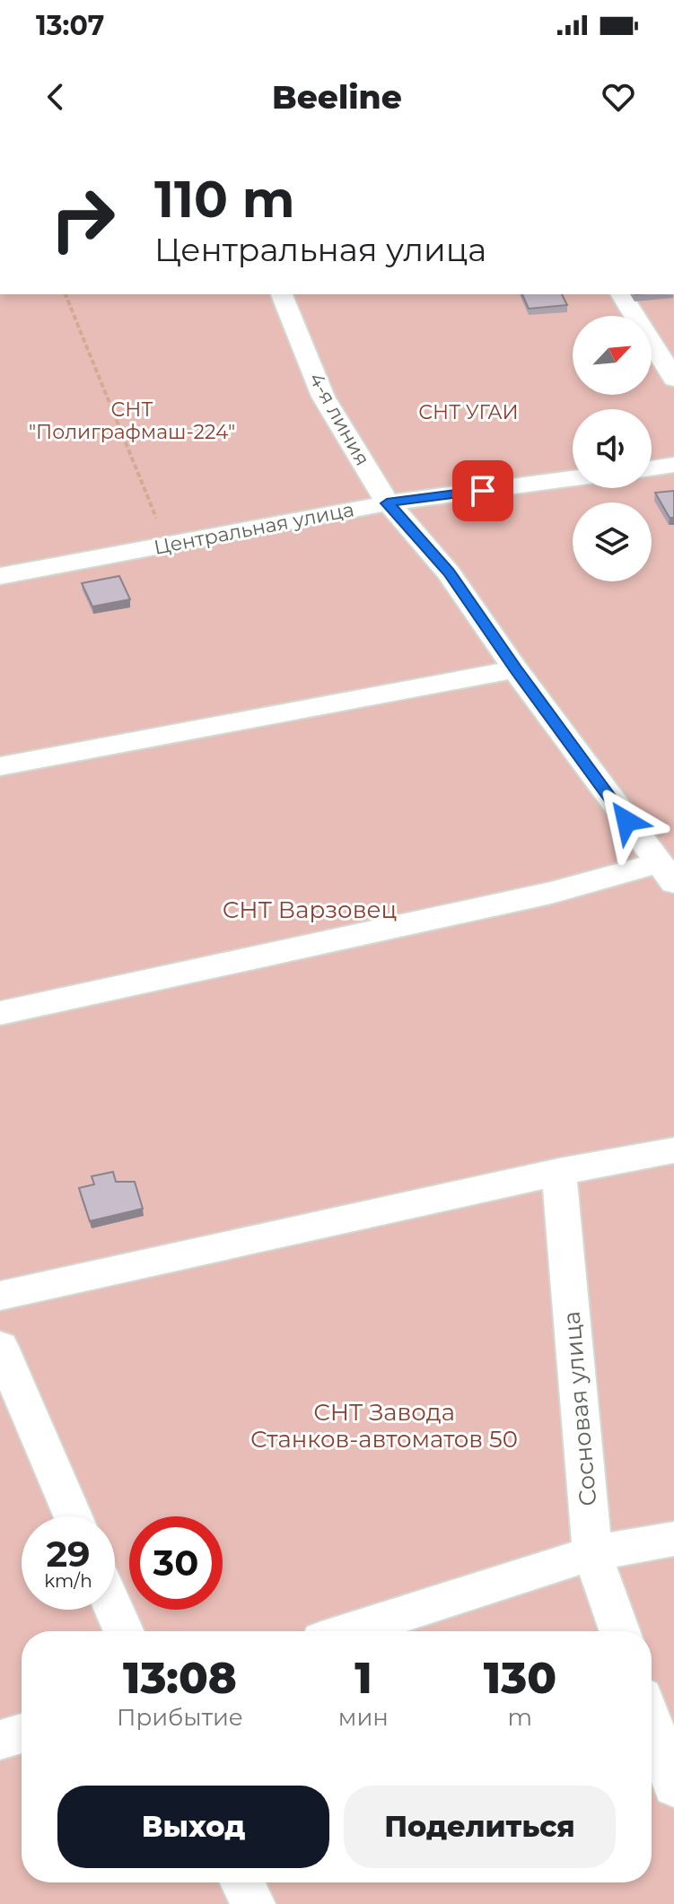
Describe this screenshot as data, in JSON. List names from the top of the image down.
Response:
{
  "streets": {
    "street": ["4-я линия", "Центральная улица", "Сосновая улица"]
  },
  "crossings": [
    ["4-я линия", "Центральная улица"]
  ],
  "parks": [
    "СНТ \"Полиграфмаш-224\"",
    "СНТ УГАИ",
    "СНТ Варзовец",
    "СНТ Завода Станков-автоматов 50"
  ],
  "north": "top right",
  "page": {
    "status": "13:07",
    "header": "Beeline",
    "turn": ["110 m", "Центральная улица"],
    "speed": "29 km/h",
    "limit": "30",
    "eta": [
      "13:08",
      "Прибытие",
      "1",
      "мин",
      "130",
      "m"
    ],
    "buttons": ["Выход", "Поделиться"]
  }
}
